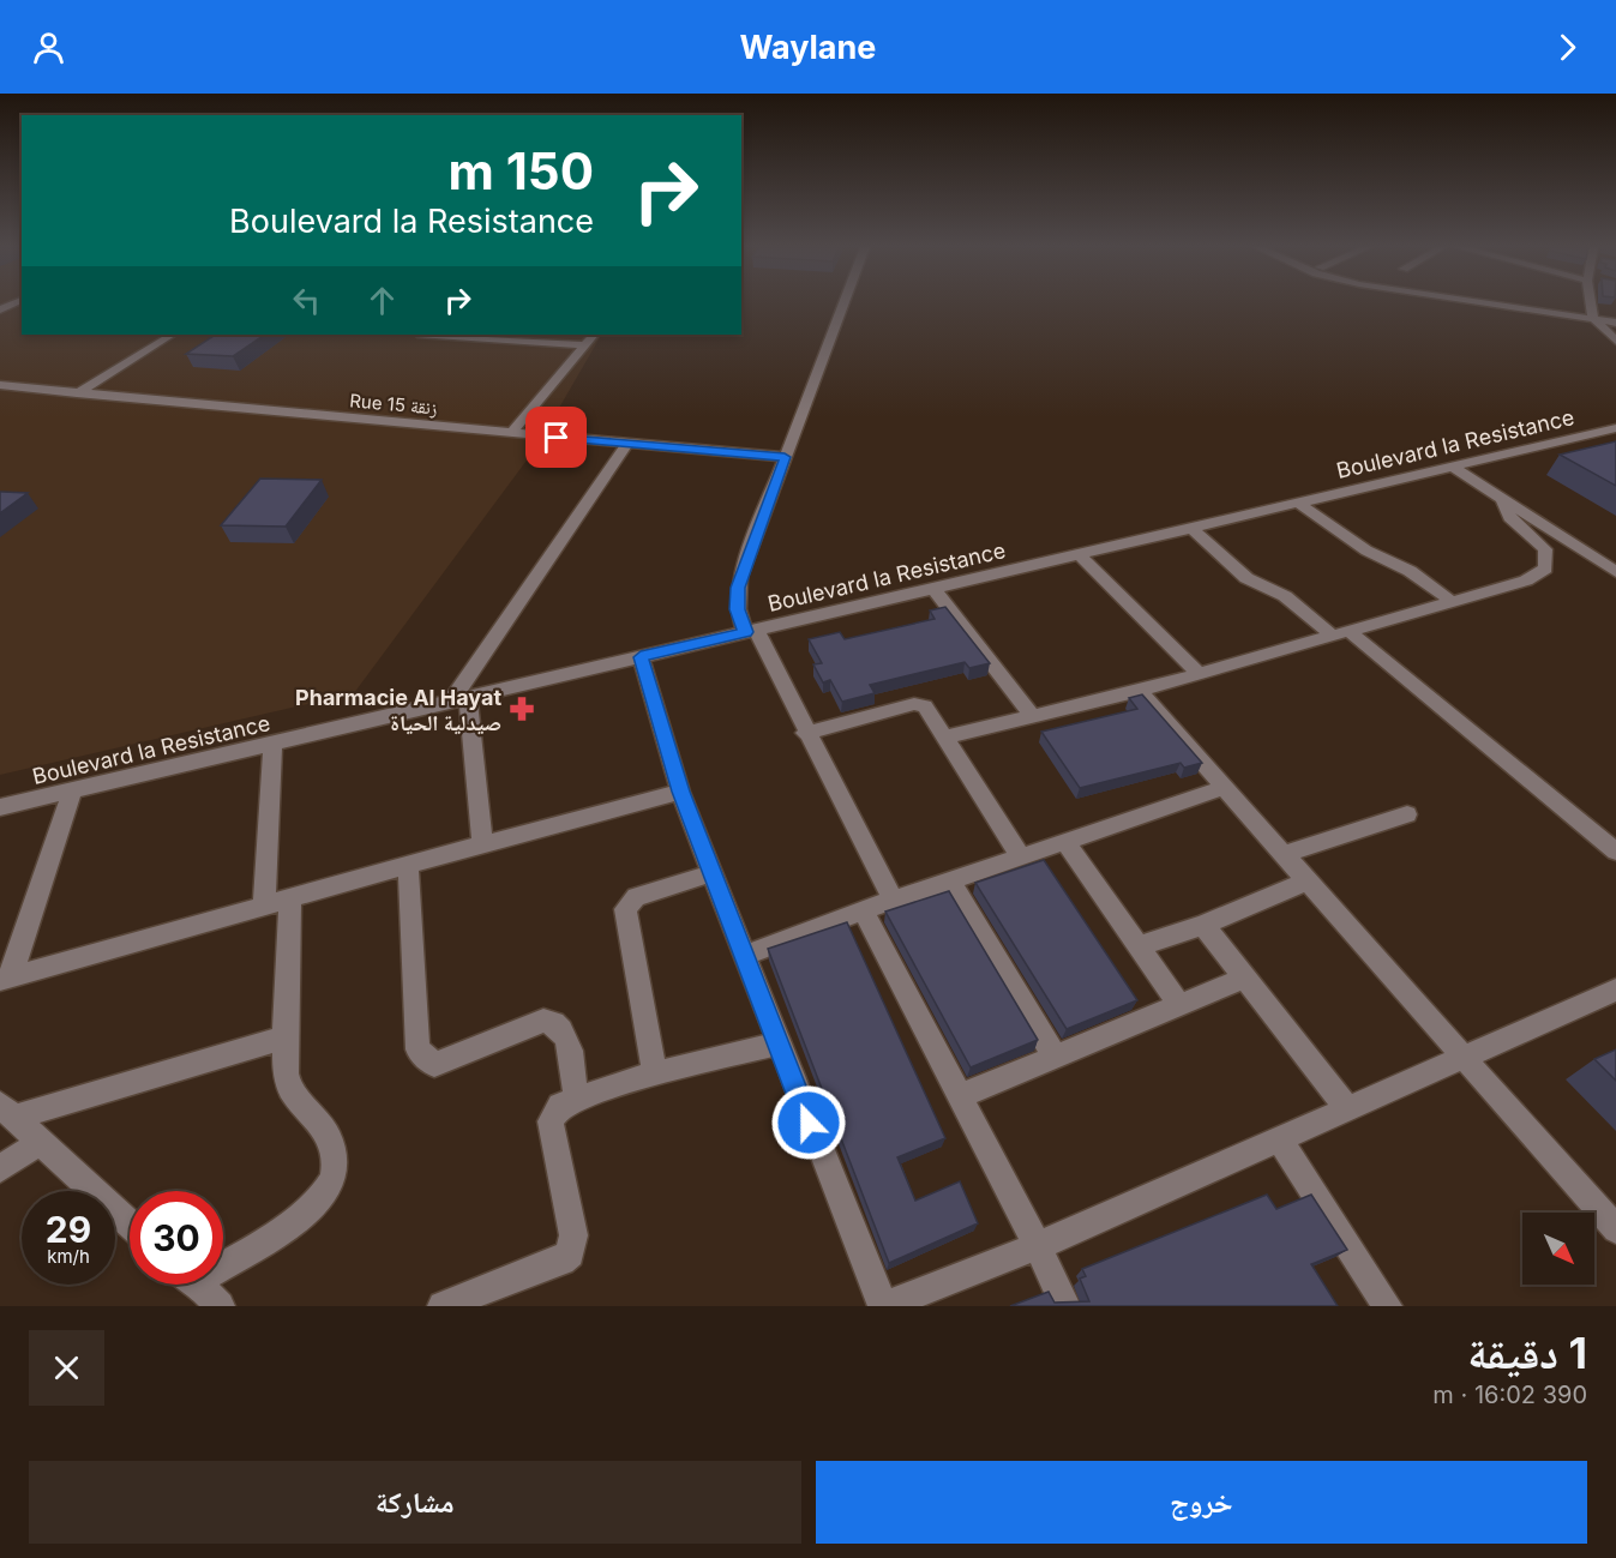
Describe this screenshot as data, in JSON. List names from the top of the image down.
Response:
{
  "streets": {
    "street": ["Rue 15 زنقة", "Boulevard la Resistance"]
  },
  "places": {
    "pharmacy": ["Pharmacie Al Hayat صيدلية الحياة"]
  },
  "north": "bottom right",
  "page": {
    "header": "Waylane",
    "turn": ["150 m", "Boulevard la Resistance"],
    "speed": "29 km/h",
    "limit": "30",
    "heading": ["1 دقيقة", "390 m · 16:02"],
    "buttons": ["خروج", "مشاركة"]
  }
}
